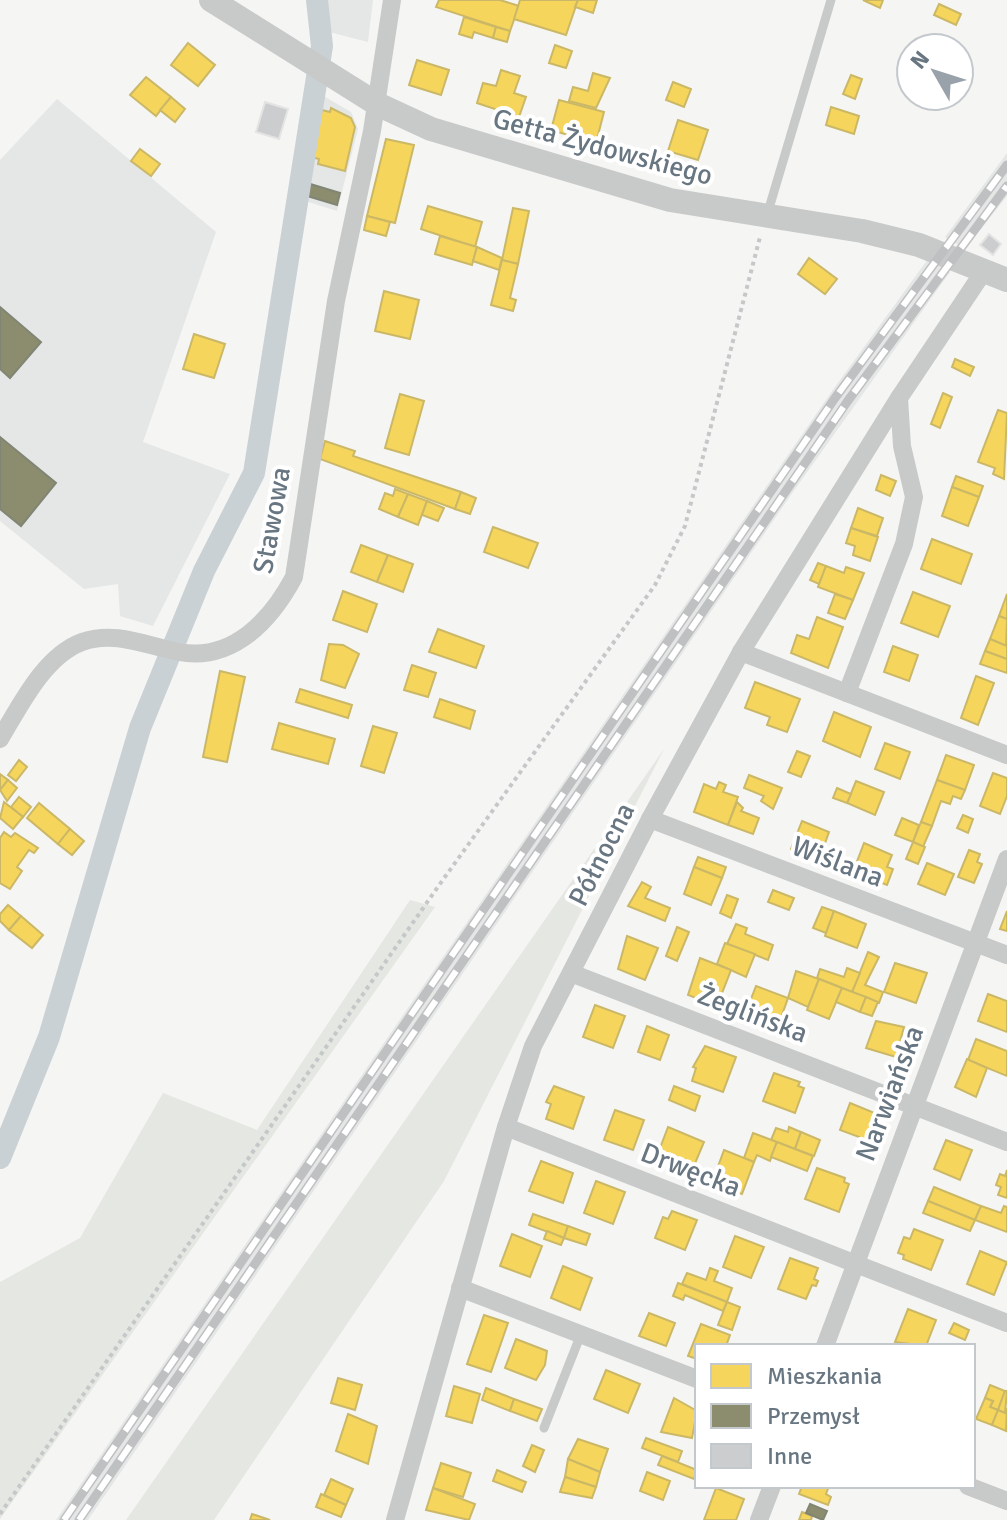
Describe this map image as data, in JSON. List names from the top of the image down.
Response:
{
  "streets": {
    "street": [
      "Getta Żydowskiego",
      "Stawowa",
      "Północna",
      "Wiślana",
      "Żeglińska",
      "Narwiańska",
      "Drwęcka"
    ]
  },
  "crossings": [
    ["Getta Żydowskiego", "Stawowa"],
    ["Getta Żydowskiego", "Północna"],
    ["Północna", "Wiślana"],
    ["Północna", "Żeglińska"],
    ["Północna", "Drwęcka"],
    ["Wiślana", "Narwiańska"],
    ["Żeglińska", "Narwiańska"],
    ["Narwiańska", "Drwęcka"]
  ],
  "legend": ["Mieszkania", "Przemysł", "Inne"],
  "north": "top left"
}
